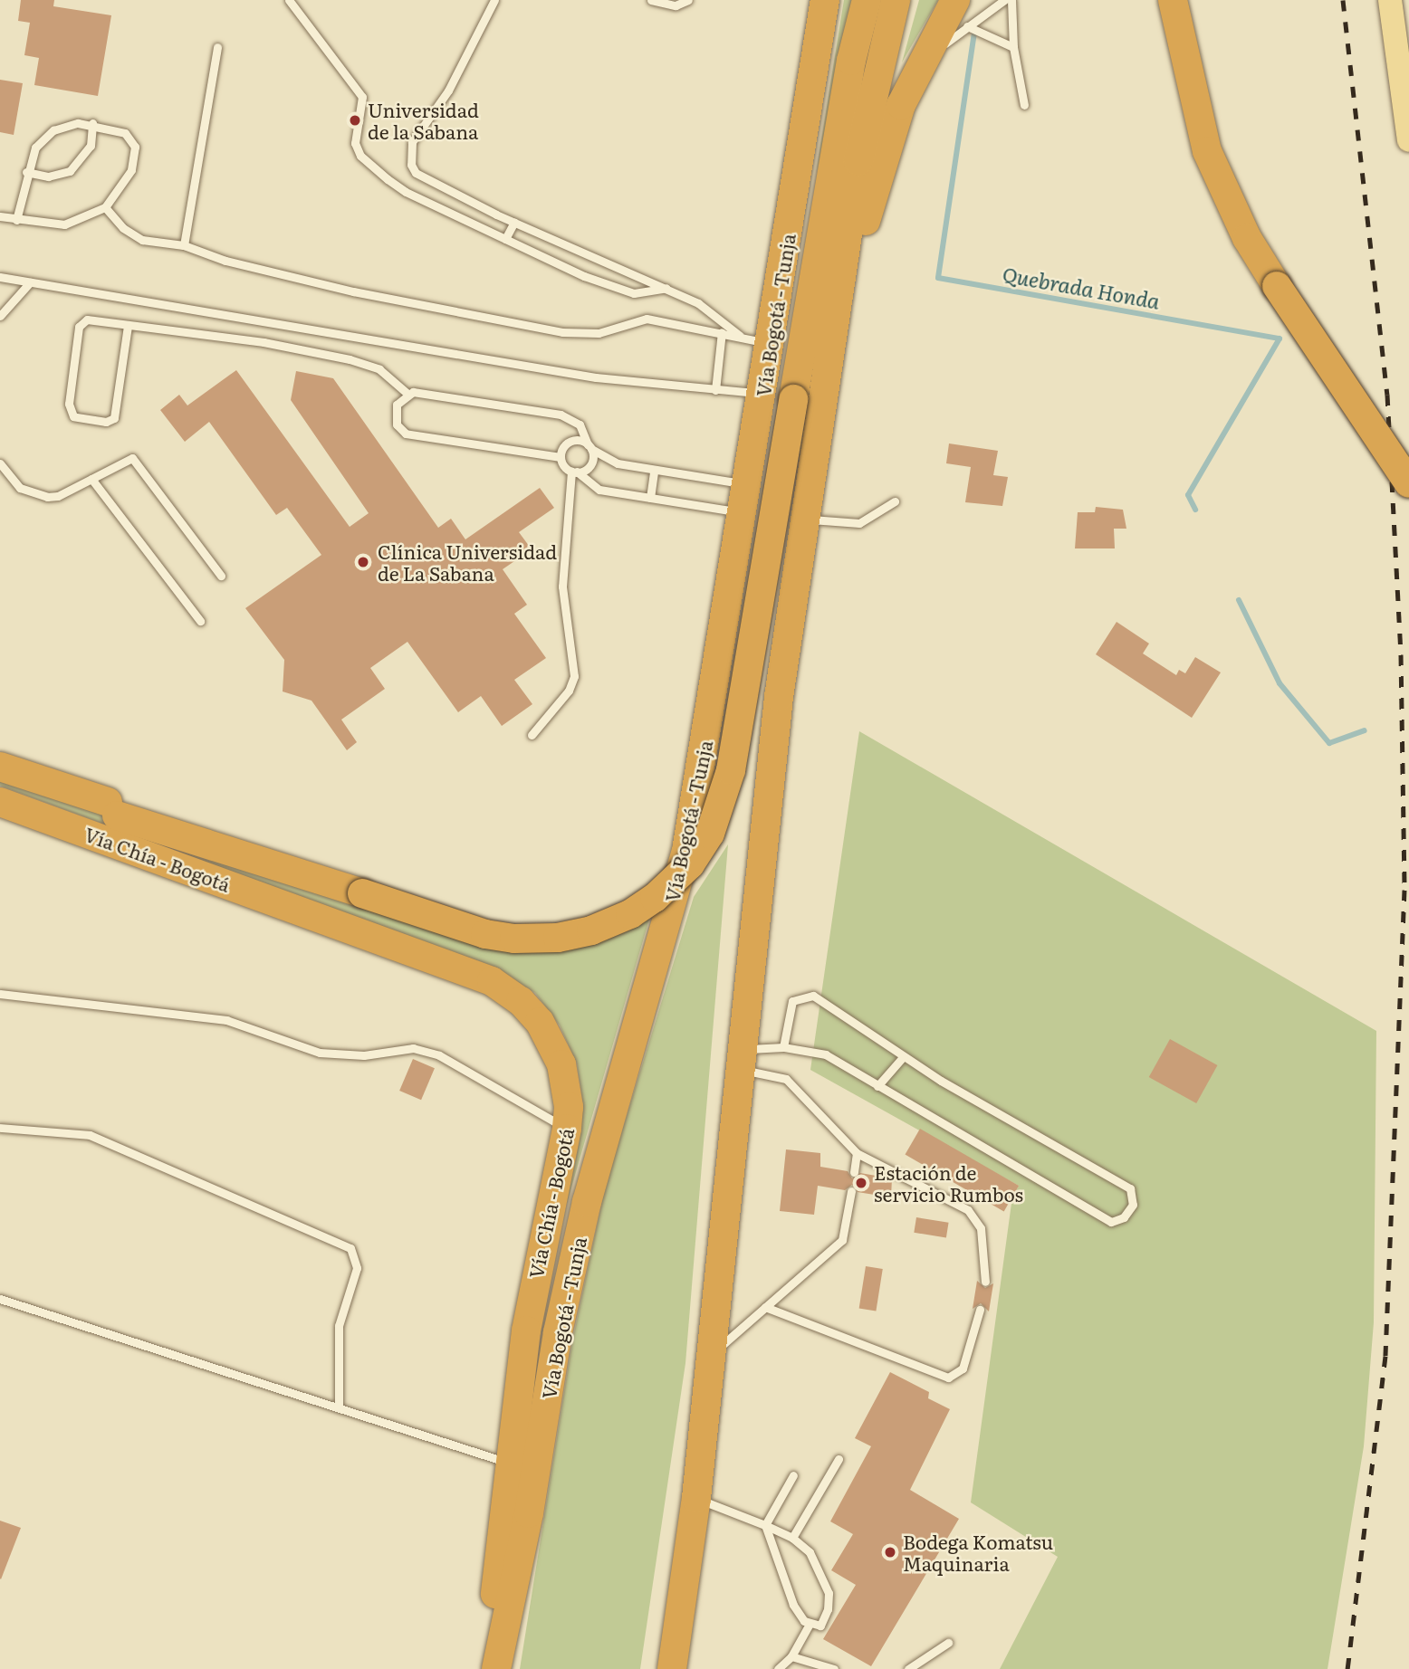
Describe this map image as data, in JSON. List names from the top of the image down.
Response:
{
  "streets": {
    "highway": ["Vía Bogotá - Tunja", "Vía Chía - Bogotá"]
  },
  "water": ["Quebrada Honda"],
  "places": [
    "Universidad de la Sabana",
    "Clínica Universidad de La Sabana",
    "Estación de servicio Rumbos",
    "Bodega Komatsu Maquinaria"
  ]
}
